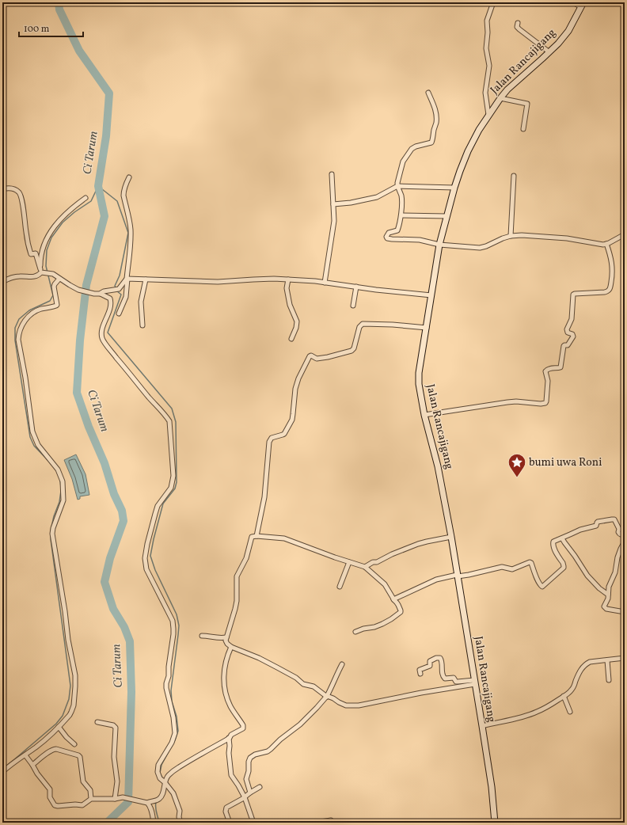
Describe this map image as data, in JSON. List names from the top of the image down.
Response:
{
  "streets": {
    "main road": ["Jalan Rancajigang"]
  },
  "water": ["Ci Tarum"],
  "places": {
    "place": ["bumi uwa Roni"]
  },
  "scale_bar": "100 m"
}
